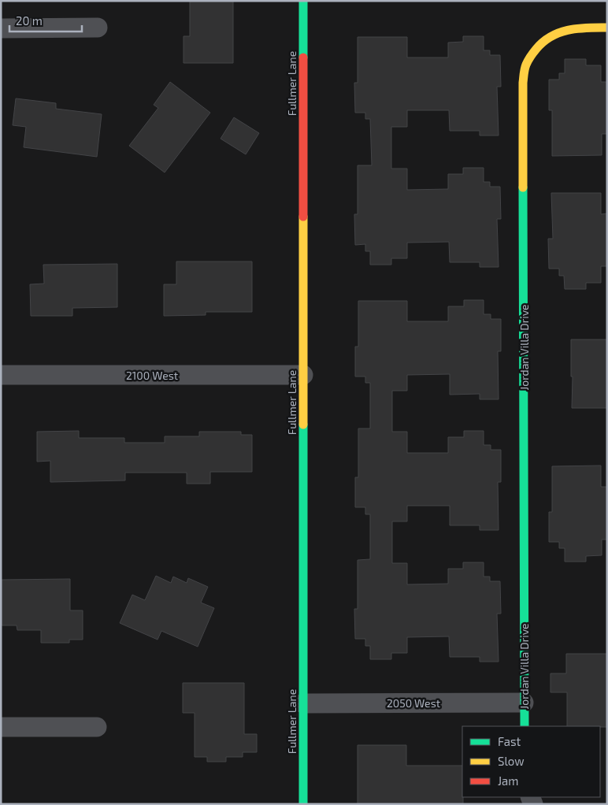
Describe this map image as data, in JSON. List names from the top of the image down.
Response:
{
  "streets": {
    "street": [
      "Fullmer Lane",
      "Jordan Villa Drive",
      "2100 West",
      "2050 West"
    ]
  },
  "crossings": [
    ["Fullmer Lane", "2100 West"],
    ["Fullmer Lane", "2050 West"],
    ["Jordan Villa Drive", "2050 West"]
  ],
  "legend": ["Fast", "Slow", "Jam"],
  "scale_bar": "20 m"
}
